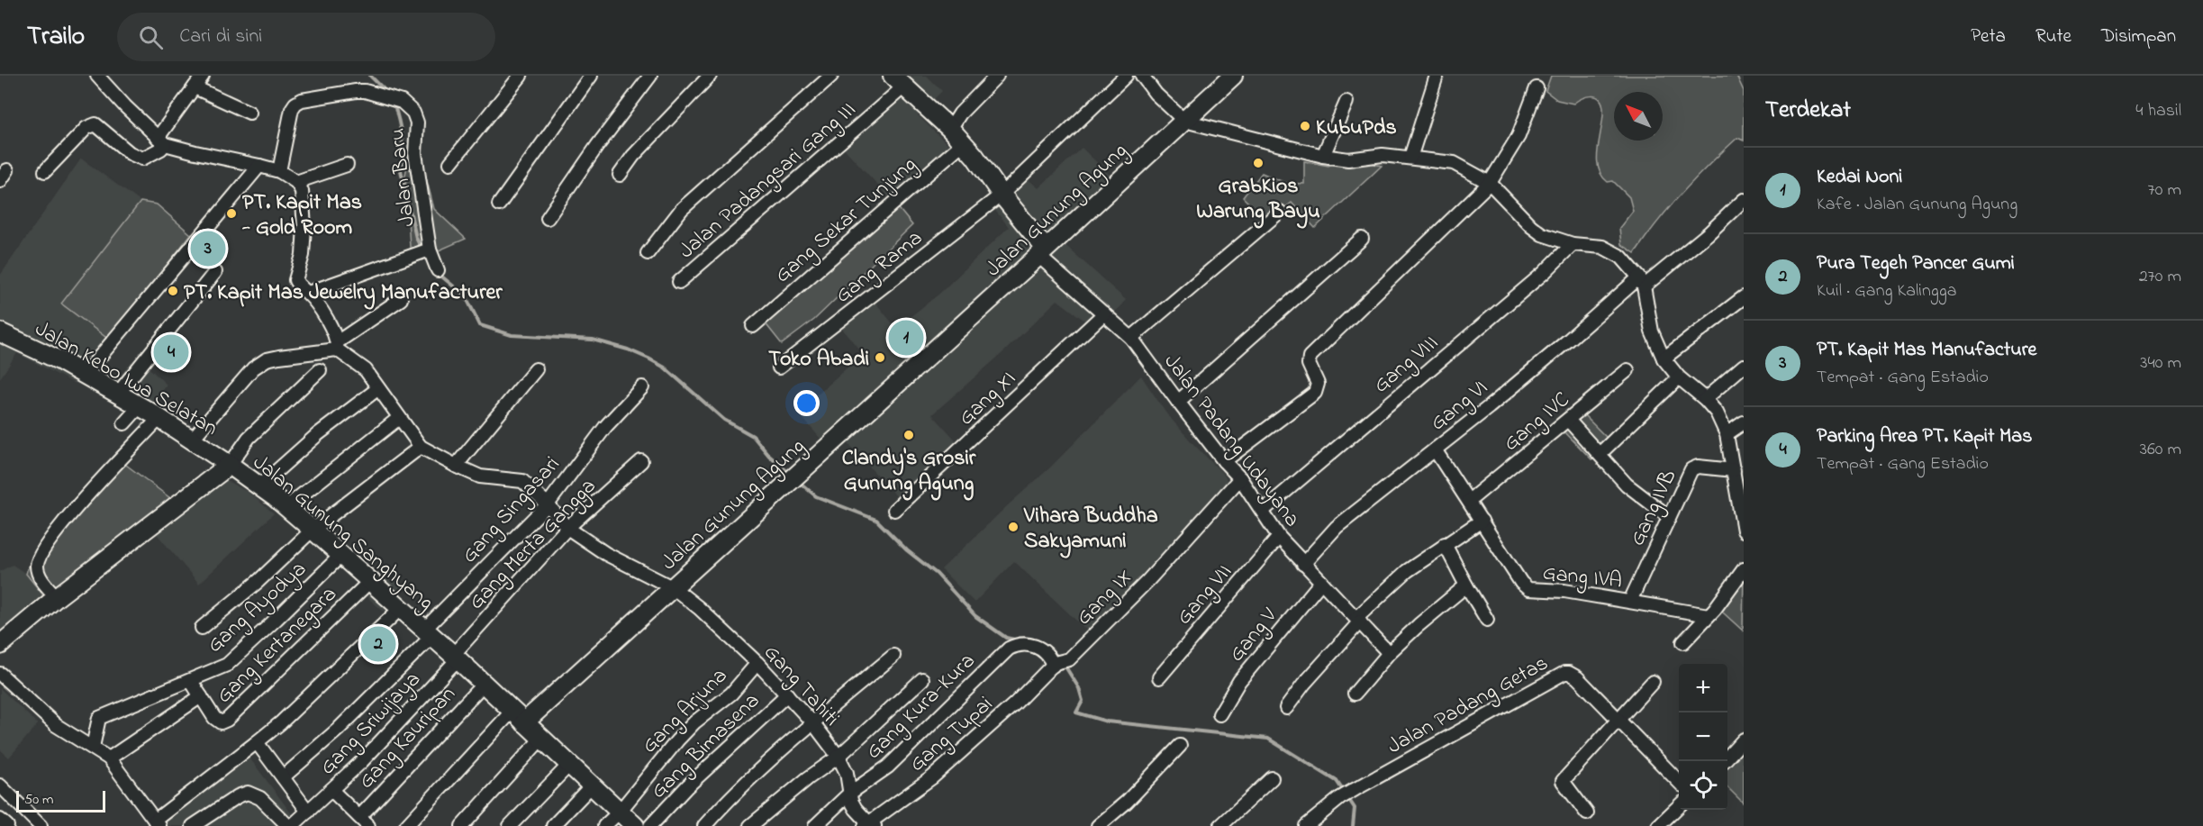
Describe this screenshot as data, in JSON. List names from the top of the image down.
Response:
{
  "streets": {
    "main road": ["Jalan Gunung Agung", "Jalan Kebo Iwa Selatan", "Jalan Gunung Sanghyang"],
    "street": [
      "Jalan Baru",
      "Jalan Padangsari Gang III",
      "Gang Sekar Tunjung",
      "Gang Rama",
      "Gang VIII",
      "Gang XI",
      "Gang VI",
      "Gang IVC",
      "Jalan Padang Udayana",
      "Gang IVB",
      "Gang Singasari",
      "Gang Merta Gangga",
      "Gang IVA",
      "Gang VII",
      "Gang IX",
      "Gang Ayodya",
      "Gang V",
      "Gang Kertanegara",
      "Gang Tahiti",
      "Jalan Padang Getas",
      "Gang Kura-Kura",
      "Gang Arjuna",
      "Gang Sriwijaya",
      "Gang Tupai",
      "Gang Kauripan",
      "Gang Bimasena"
    ]
  },
  "crossings": [
    ["Jalan Gunung Agung", "Jalan Padang Udayana"],
    ["Jalan Gunung Agung", "Jalan Gunung Sanghyang"],
    ["Jalan Gunung Agung", "Gang Tahiti"],
    ["Gang VIII", "Jalan Padang Udayana"],
    ["Jalan Kebo Iwa Selatan", "Jalan Gunung Sanghyang"],
    ["Gang XI", "Jalan Padang Udayana"],
    ["Gang VI", "Jalan Padang Udayana"],
    ["Gang VI", "Gang IVA"],
    ["Gang IVC", "Gang IVA"],
    ["Jalan Padang Udayana", "Gang VII"],
    ["Jalan Padang Udayana", "Gang IX"],
    ["Jalan Padang Udayana", "Gang V"],
    ["Gang IVB", "Gang IVA"],
    ["Gang Singasari", "Jalan Gunung Sanghyang"],
    ["Gang Singasari", "Gang Tahiti"],
    ["Jalan Gunung Sanghyang", "Gang Merta Gangga"],
    ["Jalan Gunung Sanghyang", "Gang Ayodya"],
    ["Jalan Gunung Sanghyang", "Gang Kertanegara"],
    ["Jalan Gunung Sanghyang", "Gang Arjuna"],
    ["Jalan Gunung Sanghyang", "Gang Sriwijaya"],
    ["Jalan Gunung Sanghyang", "Gang Kauripan"],
    ["Gang Merta Gangga", "Gang Tahiti"],
    ["Gang Merta Gangga", "Gang Sriwijaya"],
    ["Gang IX", "Gang Kura-Kura"],
    ["Gang IX", "Gang Tupai"],
    ["Gang Ayodya", "Gang Kertanegara"],
    ["Gang Tahiti", "Gang Kura-Kura"],
    ["Gang Tahiti", "Gang Arjuna"],
    ["Gang Tahiti", "Gang Tupai"],
    ["Gang Tahiti", "Gang Bimasena"],
    ["Gang Kura-Kura", "Gang Tupai"]
  ],
  "places": [
    "KubuPds",
    "GrabKios Warung Bayu",
    "PT. Kapit Mas - Gold Room",
    "PT. Kapit Mas Jewelry Manufacturer",
    "Toko Abadi",
    "Clandy's Grosir Gunung Agung",
    "Vihara Buddha Sakyamuni"
  ],
  "scale_bar": "50 m",
  "north": "top left",
  "page": {
    "header": "Trailo",
    "search": "Cari di sini",
    "nav": ["Peta", "Rute", "Disimpan"],
    "heading": ["Terdekat", "4 hasil"],
    "list": [
      {
        "mark": "1",
        "name": "Kedai Noni",
        "note": "Kafe · Jalan Gunung Agung",
        "value": "70 m"
      },
      {
        "mark": "2",
        "name": "Pura Tegeh Pancer Gumi",
        "note": "Kuil · Gang Kalingga",
        "value": "270 m"
      },
      {
        "mark": "3",
        "name": "PT. Kapit Mas Manufacture",
        "note": "Tempat · Gang Estadio",
        "value": "340 m"
      },
      {
        "mark": "4",
        "name": "Parking Area PT. Kapit Mas",
        "note": "Tempat · Gang Estadio",
        "value": "360 m"
      }
    ],
    "pins": [
      "3",
      "1",
      "4",
      "2"
    ],
    "map_buttons": ["+", "−"],
    "scale": "50 m"
  }
}
